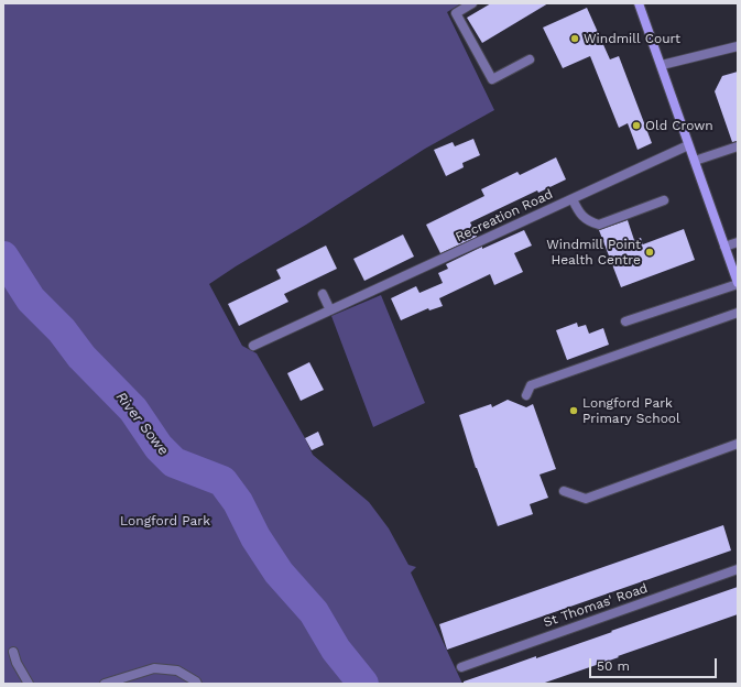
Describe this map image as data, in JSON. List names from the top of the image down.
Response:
{
  "streets": {
    "street": ["Recreation Road", "St Thomas' Road"]
  },
  "water": ["River Sowe"],
  "parks": ["Longford Park"],
  "places": [
    "Windmill Court",
    "Old Crown",
    "Windmill Point Health Centre",
    "Longford Park Primary School"
  ],
  "scale_bar": "50 m"
}
